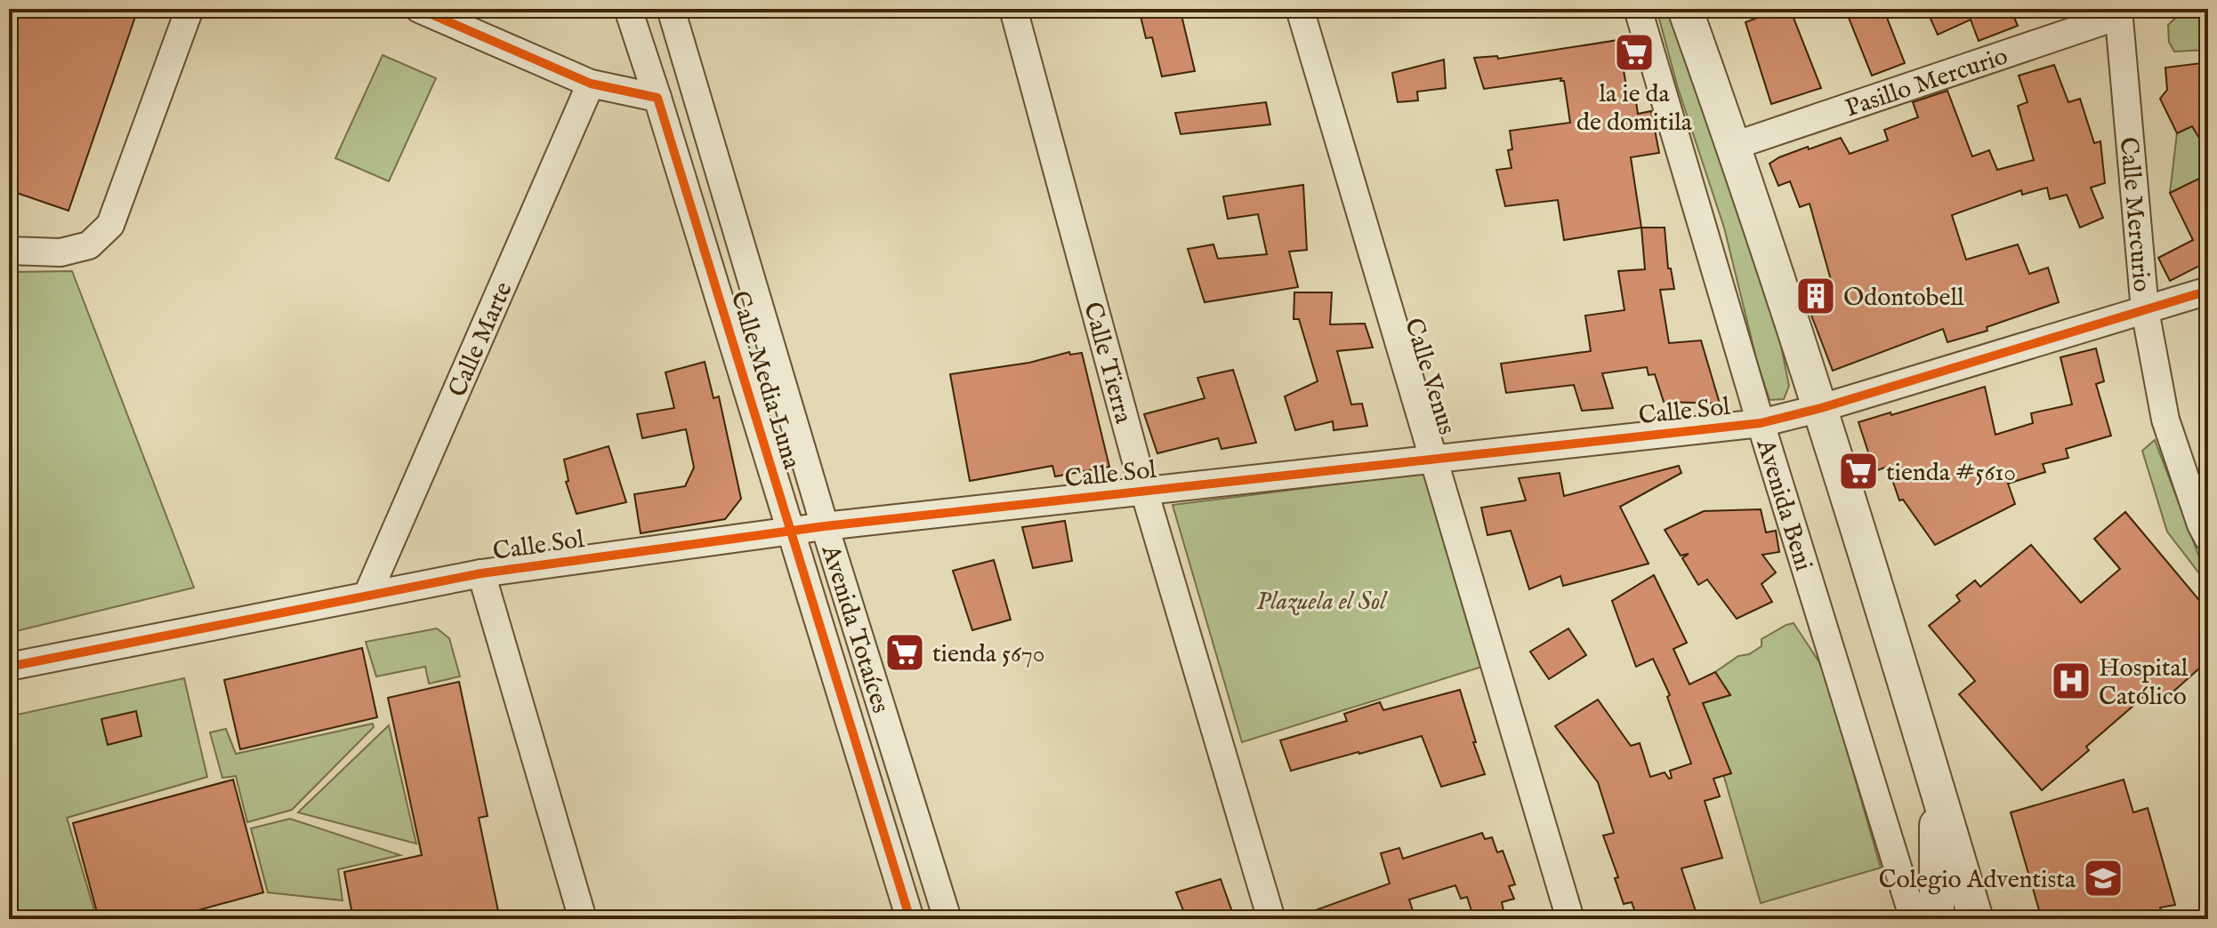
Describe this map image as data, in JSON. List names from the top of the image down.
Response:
{
  "streets": {
    "street": [
      "Pasillo Mercurio",
      "Calle Mercurio",
      "Calle Marte",
      "Calle Tierra",
      "Calle Venus",
      "Calle Media Luna",
      "Calle Sol",
      "Avenida Beni",
      "Avenida Totaíces"
    ]
  },
  "crossings": [
    ["Pasillo Mercurio", "Calle Mercurio"],
    ["Calle Mercurio", "Calle Sol"],
    ["Calle Marte", "Calle Sol"],
    ["Calle Tierra", "Calle Sol"],
    ["Calle Venus", "Calle Sol"],
    ["Calle Media Luna", "Calle Sol"],
    ["Calle Sol", "Avenida Beni"],
    ["Calle Sol", "Avenida Totaíces"]
  ],
  "parks": ["Plazuela el Sol"],
  "places": {
    "supermarket": ["la ie da de domitila", "tienda #5610", "tienda 5670"],
    "building": ["Odontobell"],
    "hospital": ["Hospital Católico"],
    "school or university": ["Colegio Adventista"]
  }
}
